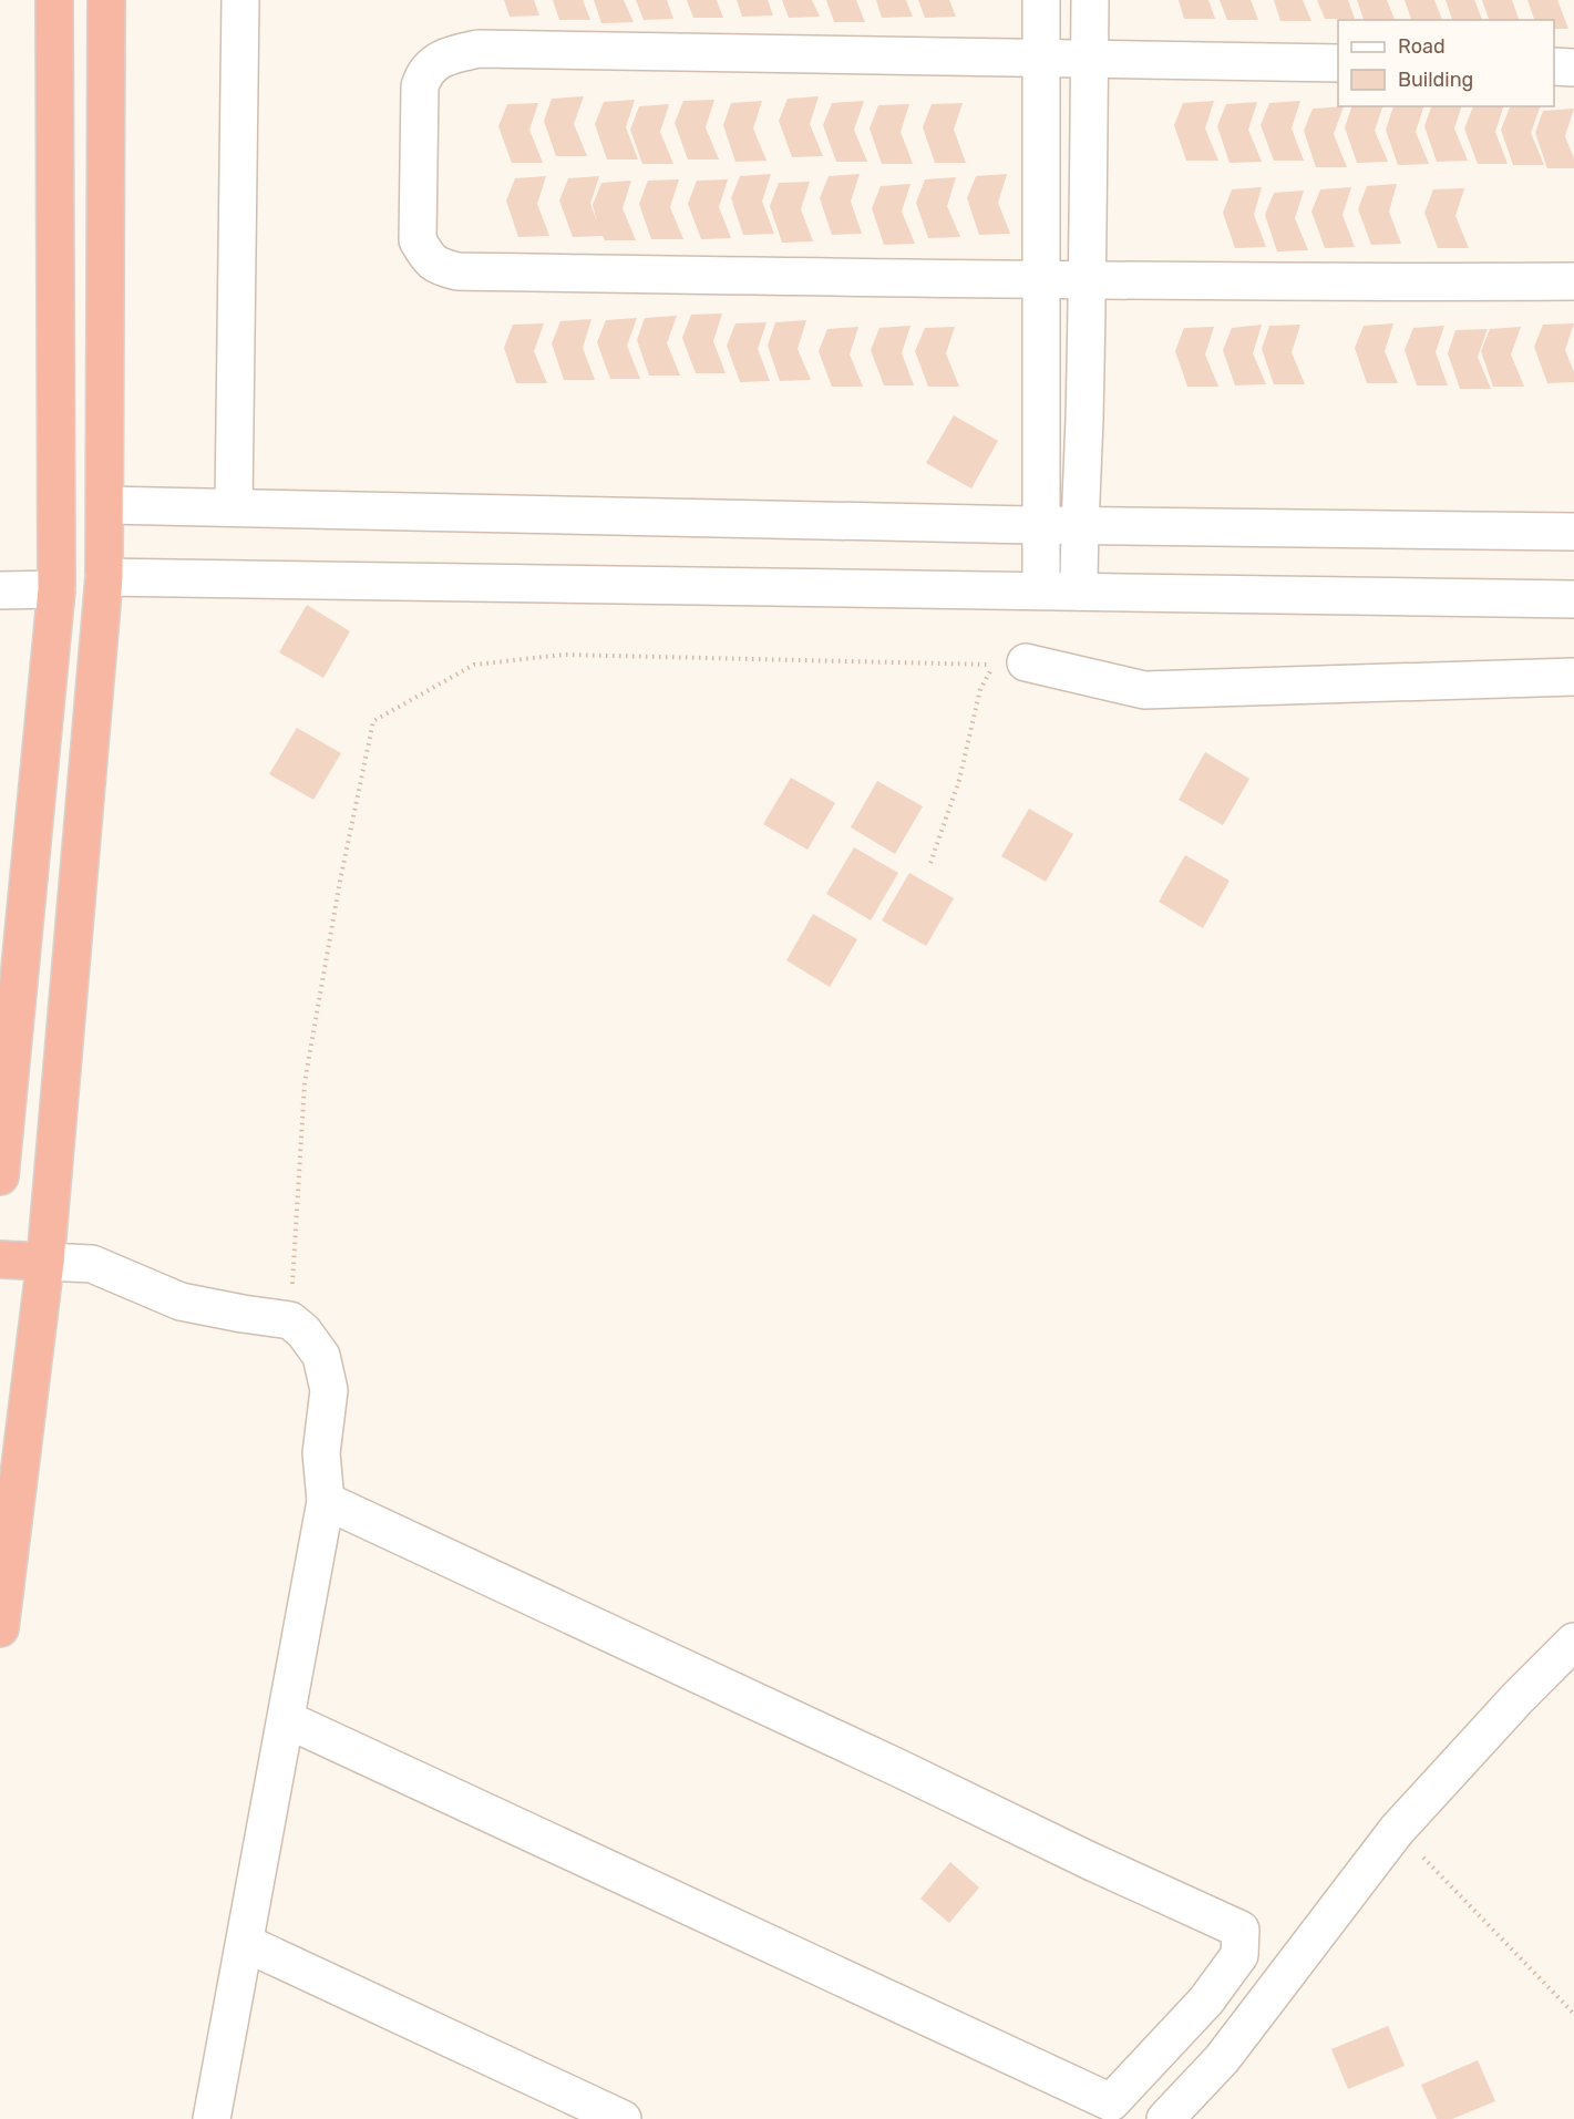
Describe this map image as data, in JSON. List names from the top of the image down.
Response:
{
  "legend": ["Road", "Building"]
}
